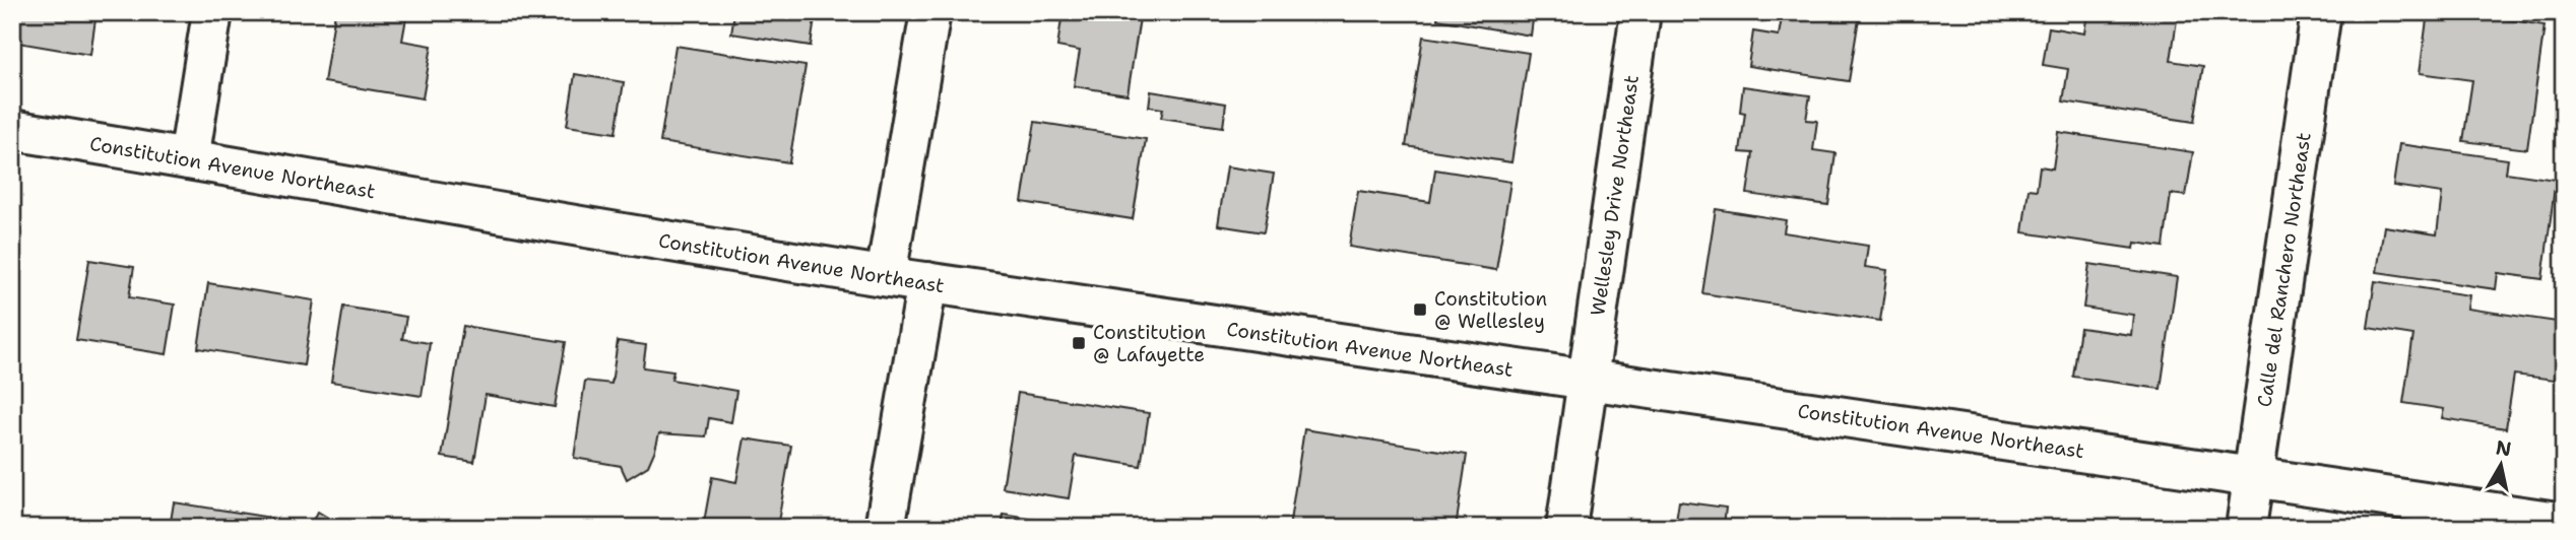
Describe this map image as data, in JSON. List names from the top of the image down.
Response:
{
  "streets": {
    "street": ["Constitution Avenue Northeast", "Wellesley Drive Northeast", "Calle del Ranchero Northeast"]
  },
  "crossings": [
    ["Constitution Avenue Northeast", "Wellesley Drive Northeast"],
    ["Constitution Avenue Northeast", "Calle del Ranchero Northeast"]
  ],
  "places": {
    "transit": ["Constitution @ Wellesley", "Constitution @ Lafayette"]
  },
  "north": "top"
}
